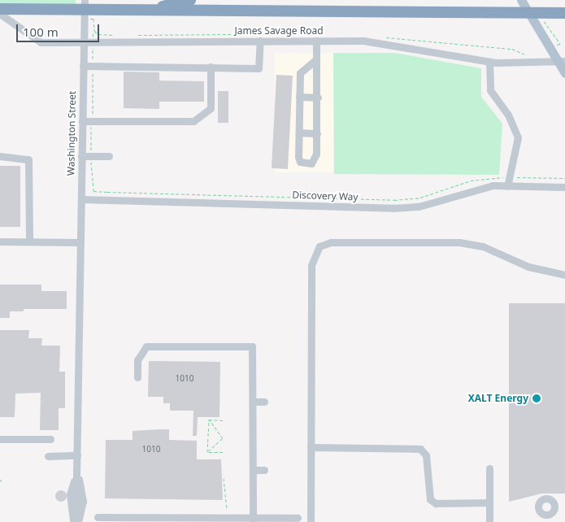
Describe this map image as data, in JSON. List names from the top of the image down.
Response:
{
  "streets": {
    "street": ["James Savage Road", "Washington Street", "Discovery Way"]
  },
  "crossings": [
    ["James Savage Road", "Washington Street"],
    ["Washington Street", "Discovery Way"]
  ],
  "places": ["XALT Energy"],
  "house_numbers": ["1010", "1010"],
  "scale_bar": "100 m"
}
